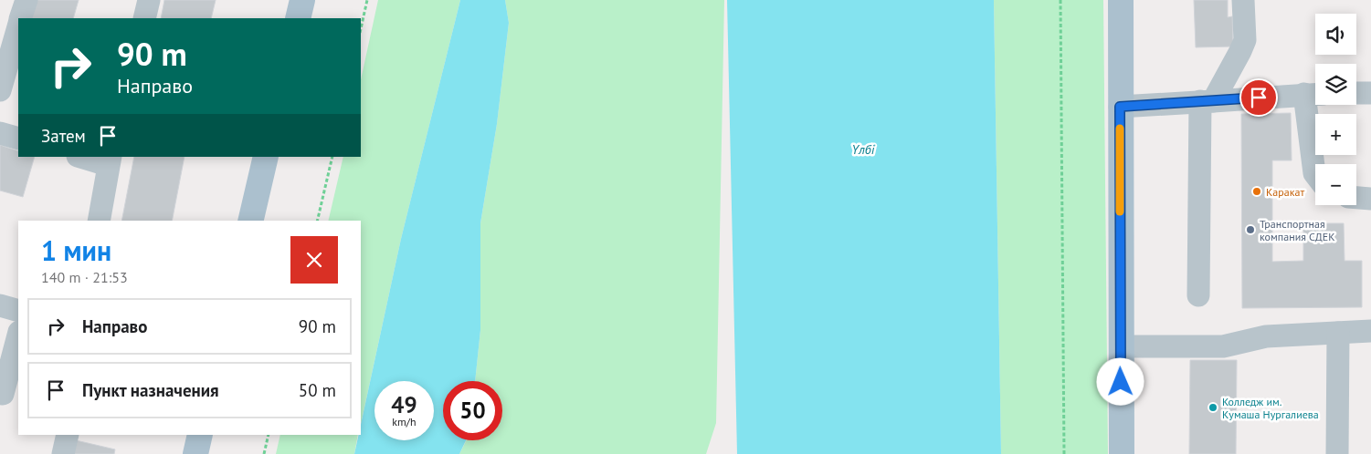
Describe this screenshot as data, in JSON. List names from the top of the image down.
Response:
{
  "water": ["Үлбі"],
  "places": ["Каракат", "Транспортная компания СДЕК", "Колледж им. Кумаша Нургалиева"],
  "page": {
    "map_buttons": ["+", "−"],
    "turn": ["90 m", "Направо"],
    "then": "Затем",
    "heading": ["1 мин", "140 m · 21:53"],
    "list": [
      {
        "name": "Направо",
        "value": "90 m"
      },
      {
        "name": "Пункт назначения",
        "value": "50 m"
      }
    ],
    "speed": "49 km/h",
    "limit": "50"
  }
}
